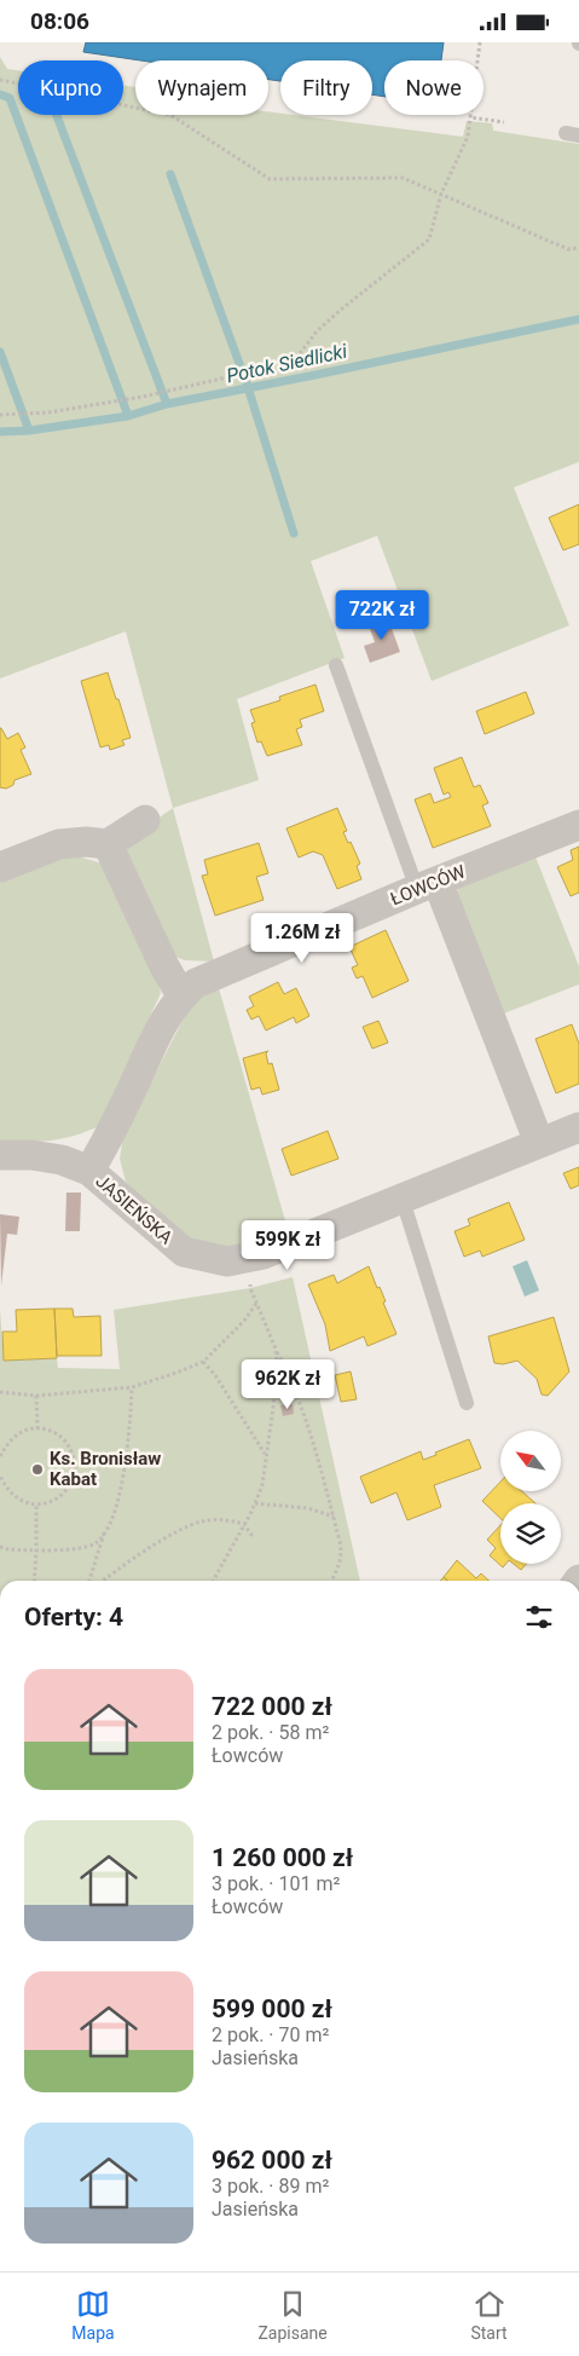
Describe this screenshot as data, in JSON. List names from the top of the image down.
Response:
{
  "streets": {
    "street": ["ŁOWCÓW", "JASIEŃSKA"]
  },
  "crossings": [
    ["ŁOWCÓW", "JASIEŃSKA"]
  ],
  "water": ["Potok Siedlicki"],
  "places": ["Ks. Bronisław Kabat"],
  "north": "top left",
  "page": {
    "status": "08:06",
    "chip": [
      "Kupno",
      "Wynajem",
      "Filtry",
      "Nowe"
    ],
    "price": [
      "722K zł",
      "1.26M zł",
      "599K zł",
      "962K zł"
    ],
    "heading": "Oferty: 4",
    "list": [
      {
        "name": "722 000 zł",
        "note": "2 pok. · 58 m² · Łowców"
      },
      {
        "name": "1 260 000 zł",
        "note": "3 pok. · 101 m² · Łowców"
      },
      {
        "name": "599 000 zł",
        "note": "2 pok. · 70 m² · Jasieńska"
      },
      {
        "name": "962 000 zł",
        "note": "3 pok. · 89 m² · Jasieńska"
      }
    ],
    "tabs": ["Mapa", "Zapisane", "Start"]
  }
}
